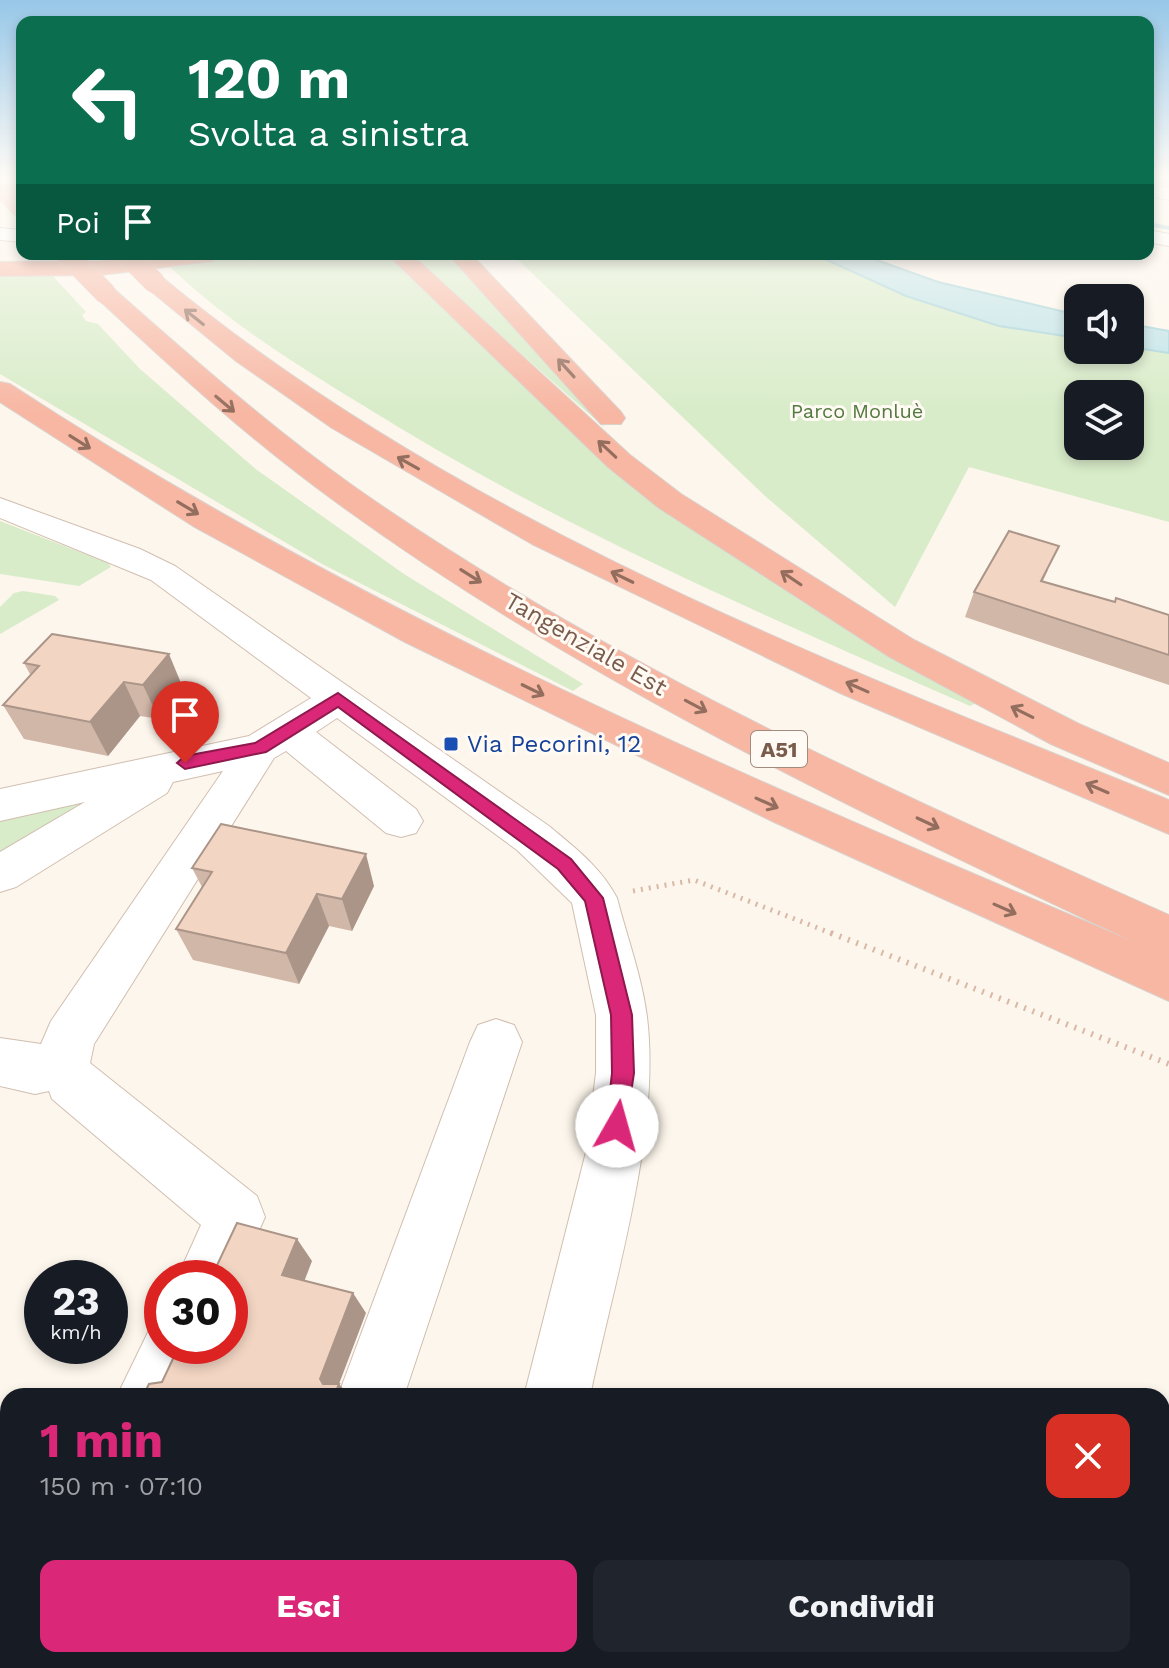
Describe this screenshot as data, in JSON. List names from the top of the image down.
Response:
{
  "streets": {
    "highway": ["Tangenziale Est", "A51"]
  },
  "parks": ["Parco Monluè"],
  "places": {
    "transit": ["Via Pecorini, 12"]
  },
  "page": {
    "turn": ["120 m", "Svolta a sinistra"],
    "then": "Poi",
    "speed": "23 km/h",
    "limit": "30",
    "heading": ["1 min", "150 m · 07:10"],
    "buttons": ["Esci", "Condividi"]
  }
}
